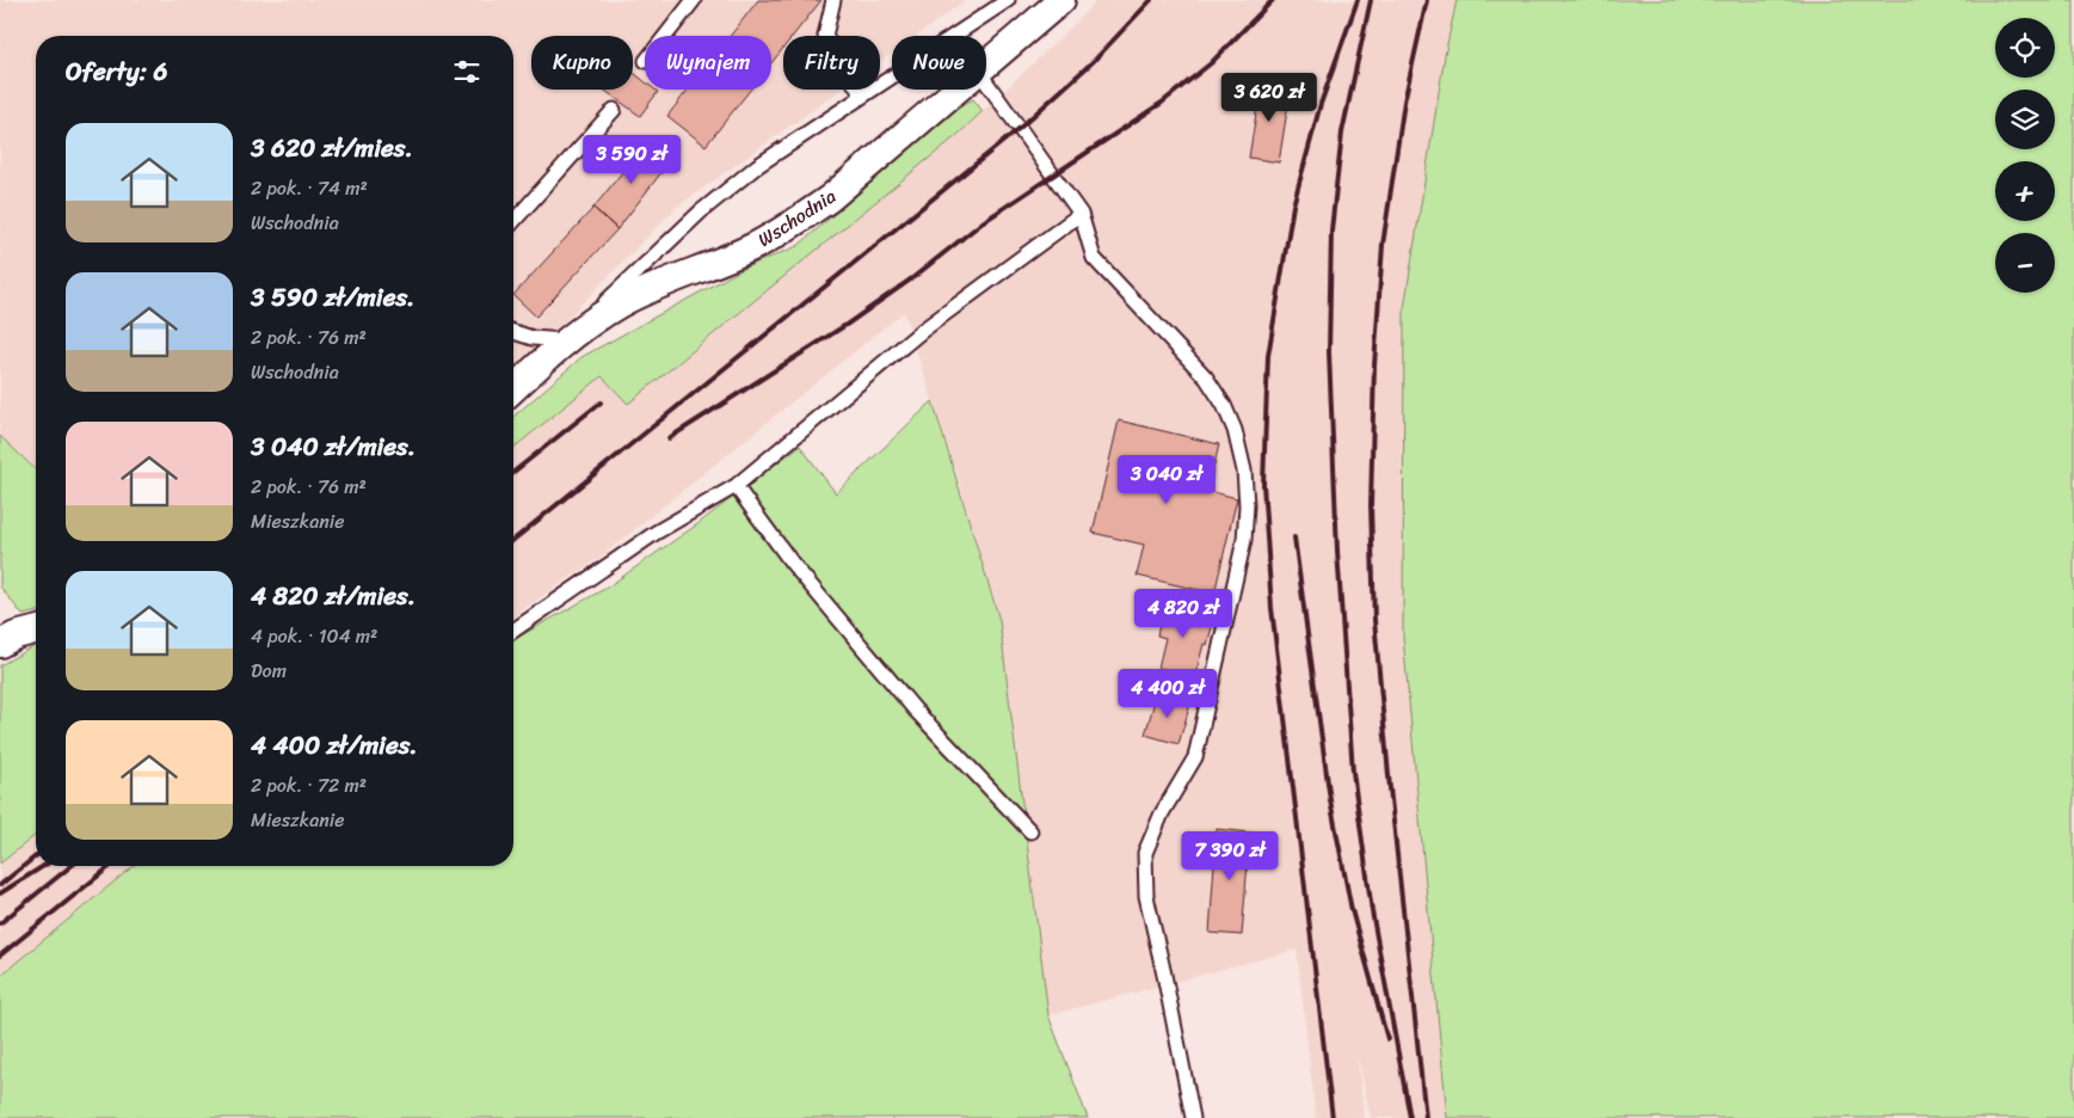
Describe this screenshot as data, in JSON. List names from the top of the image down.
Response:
{
  "streets": {
    "street": ["Wschodnia"]
  },
  "page": {
    "map_buttons": ["+", "−"],
    "chip": [
      "Kupno",
      "Wynajem",
      "Filtry",
      "Nowe"
    ],
    "heading": "Oferty: 6",
    "price": [
      "3 620 zł",
      "3 590 zł",
      "3 040 zł",
      "4 820 zł",
      "4 400 zł",
      "7 390 zł"
    ],
    "list": [
      {
        "name": "3 620 zł/mies.",
        "note": "2 pok. · 74 m² · Wschodnia"
      },
      {
        "name": "3 590 zł/mies.",
        "note": "2 pok. · 76 m² · Wschodnia"
      },
      {
        "name": "3 040 zł/mies.",
        "note": "2 pok. · 76 m² · Mieszkanie"
      },
      {
        "name": "4 820 zł/mies.",
        "note": "4 pok. · 104 m² · Dom"
      },
      {
        "name": "4 400 zł/mies.",
        "note": "2 pok. · 72 m² · Mieszkanie"
      }
    ]
  }
}
